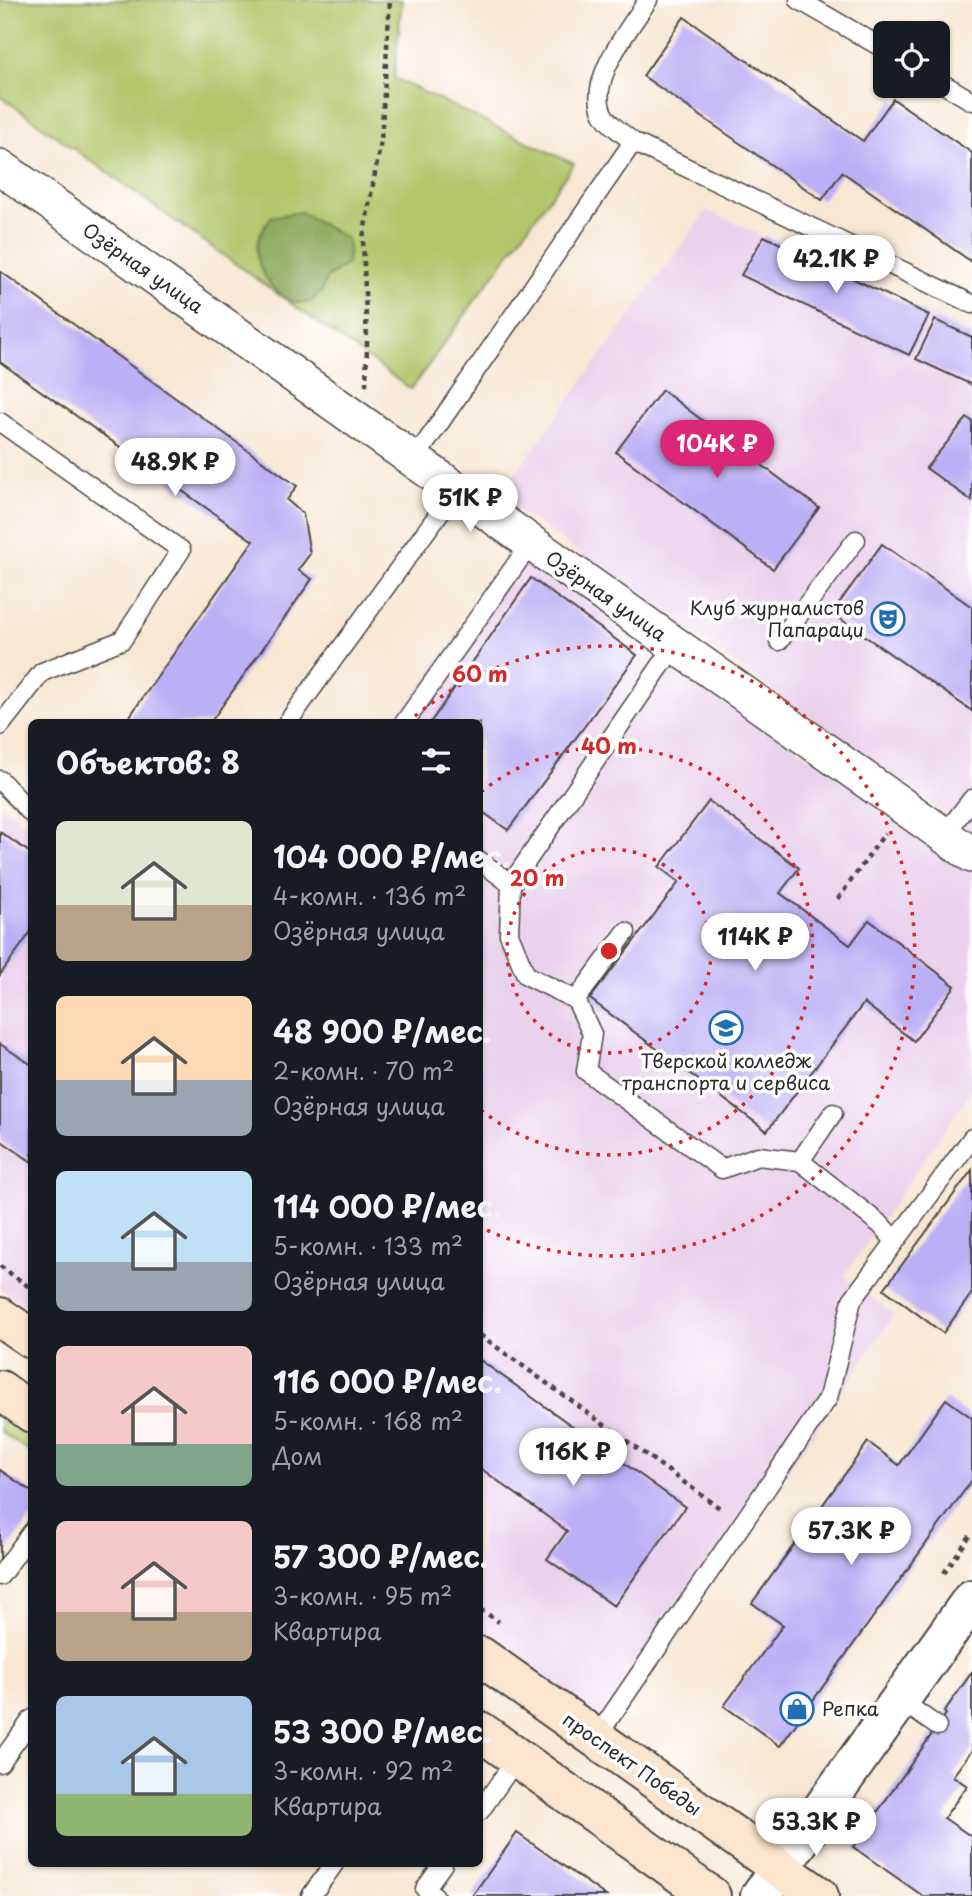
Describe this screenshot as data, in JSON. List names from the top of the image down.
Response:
{
  "streets": {
    "main road": ["проспект Победы"],
    "street": ["Озёрная улица"]
  },
  "places": {
    "theatre": ["Клуб журналистов Папараци"],
    "school or university": ["Тверской колледж транспорта и сервиса"],
    "shop": ["Репка"]
  },
  "page": {
    "price": [
      "42.1K ₽",
      "104K ₽",
      "48.9K ₽",
      "51K ₽",
      "114K ₽",
      "116K ₽",
      "57.3K ₽",
      "53.3K ₽"
    ],
    "heading": "Объектов: 8",
    "list": [
      {
        "name": "104 000 ₽/мес.",
        "note": "4-комн. · 136 m² · Озёрная улица"
      },
      {
        "name": "48 900 ₽/мес.",
        "note": "2-комн. · 70 m² · Озёрная улица"
      },
      {
        "name": "114 000 ₽/мес.",
        "note": "5-комн. · 133 m² · Озёрная улица"
      },
      {
        "name": "116 000 ₽/мес.",
        "note": "5-комн. · 168 m² · Дом"
      },
      {
        "name": "57 300 ₽/мес.",
        "note": "3-комн. · 95 m² · Квартира"
      },
      {
        "name": "53 300 ₽/мес.",
        "note": "3-комн. · 92 m² · Квартира"
      }
    ]
  },
  "rings": ["60 m", "40 m", "20 m"]
}
